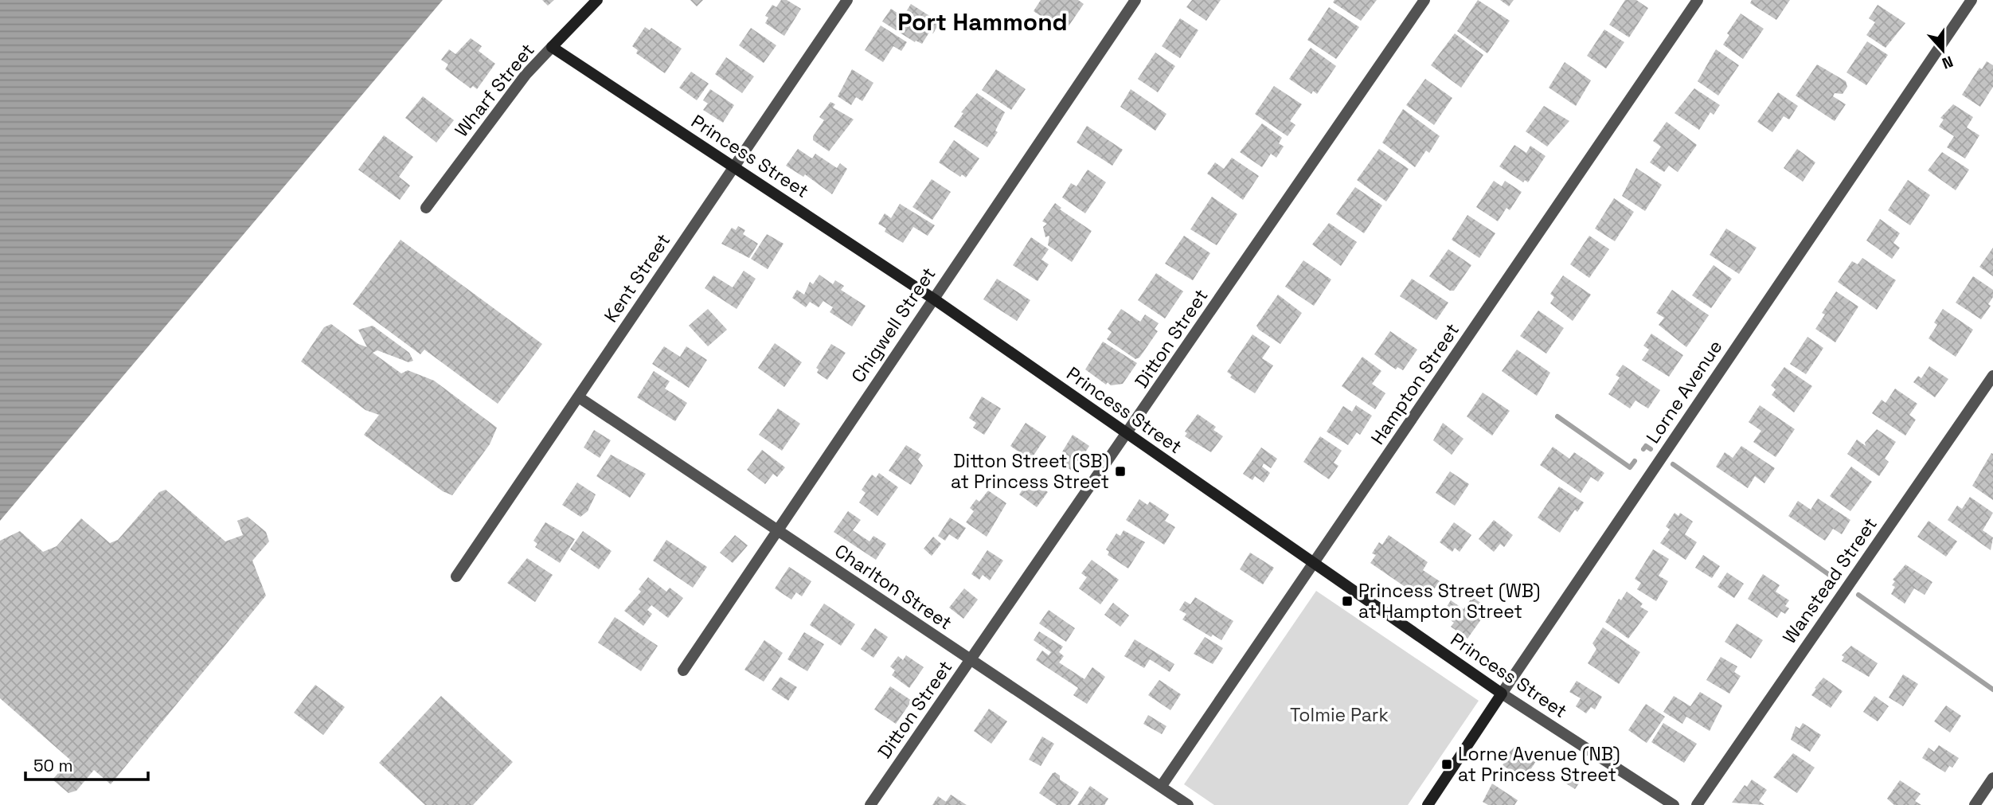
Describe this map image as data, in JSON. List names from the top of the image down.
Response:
{
  "streets": {
    "street": [
      "Wharf Street",
      "Princess Street",
      "Kent Street",
      "Chigwell Street",
      "Ditton Street",
      "Hampton Street",
      "Lorne Avenue",
      "Wanstead Street",
      "Charlton Street"
    ]
  },
  "crossings": [
    ["Wharf Street", "Princess Street"],
    ["Princess Street", "Kent Street"],
    ["Princess Street", "Chigwell Street"],
    ["Princess Street", "Ditton Street"],
    ["Princess Street", "Hampton Street"],
    ["Princess Street", "Lorne Avenue"],
    ["Kent Street", "Charlton Street"],
    ["Chigwell Street", "Charlton Street"],
    ["Ditton Street", "Charlton Street"],
    ["Hampton Street", "Charlton Street"]
  ],
  "districts": ["Port Hammond"],
  "parks": ["Tolmie Park"],
  "places": {
    "transit": ["Ditton Street (SB) at Princess Street", "Princess Street (WB) at Hampton Street", "Lorne Avenue (NB) at Princess Street"]
  },
  "scale_bar": "50 m",
  "north": "bottom"
}
